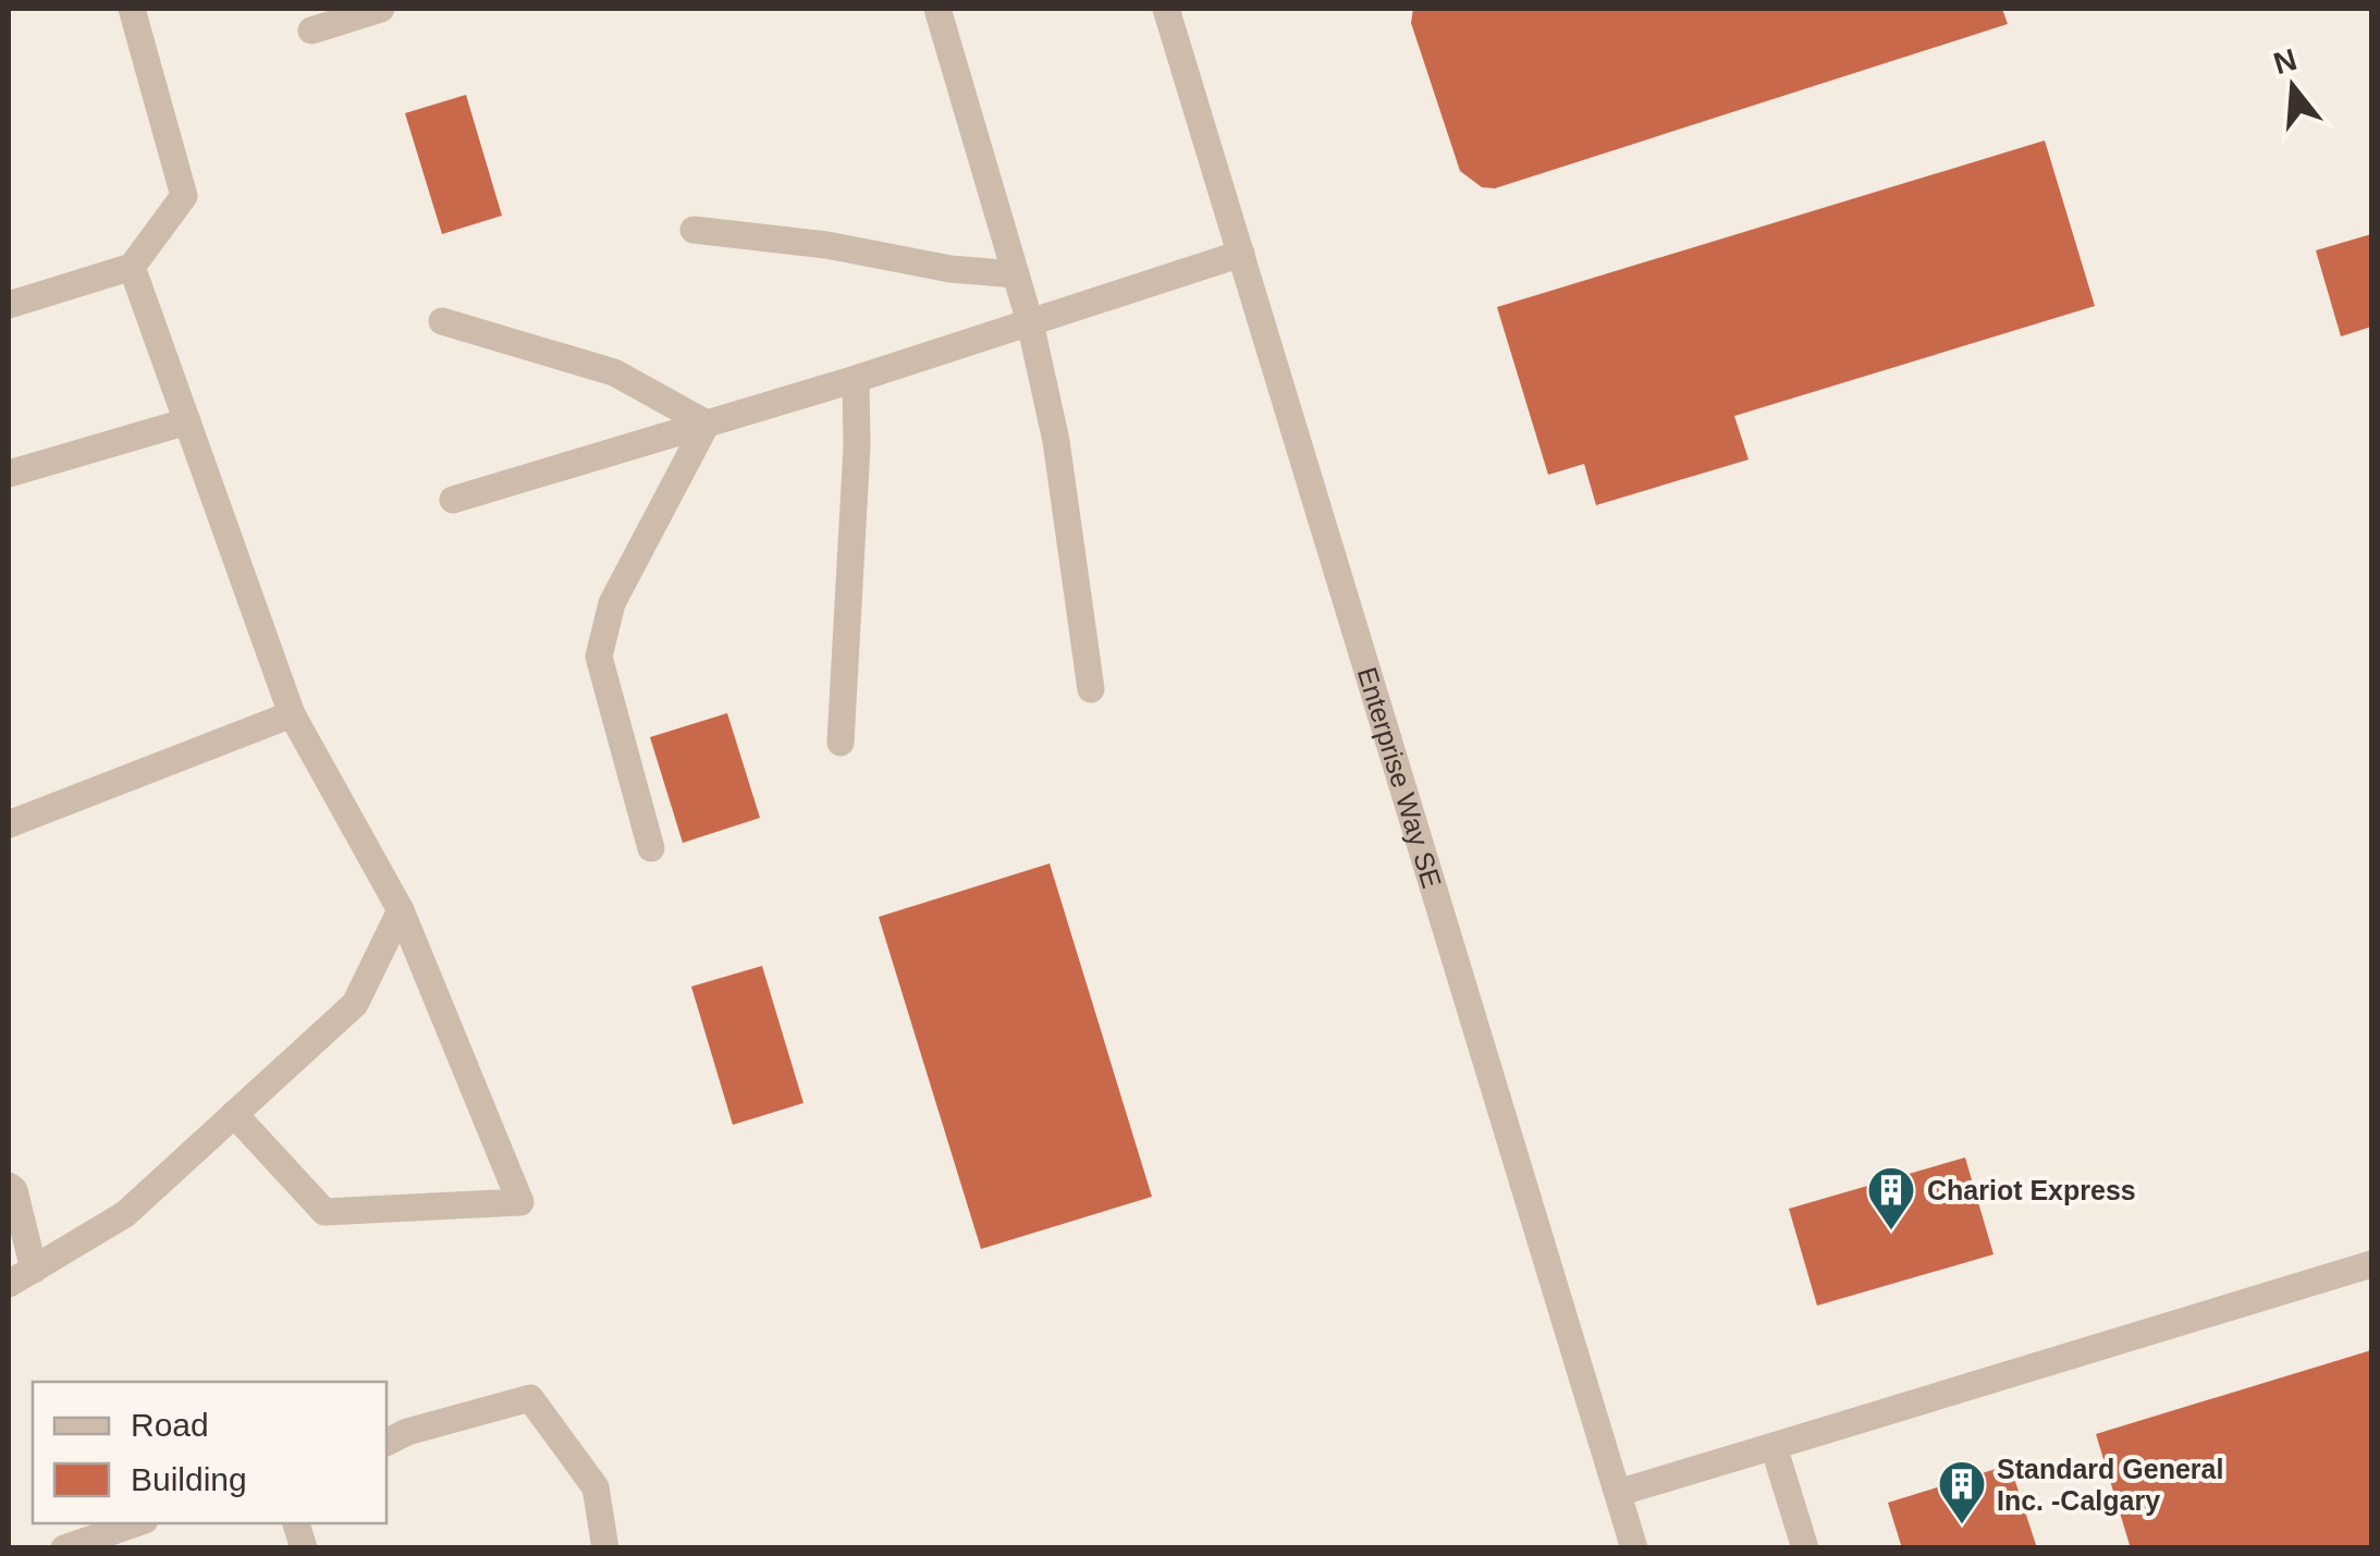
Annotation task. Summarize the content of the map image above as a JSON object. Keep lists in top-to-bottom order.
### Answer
{
  "streets": {
    "street": ["Enterprise Way SE"]
  },
  "places": {
    "building": ["Chariot Express", "Standard General Inc. -Calgary"]
  },
  "legend": ["Road", "Building"],
  "north": "top"
}
